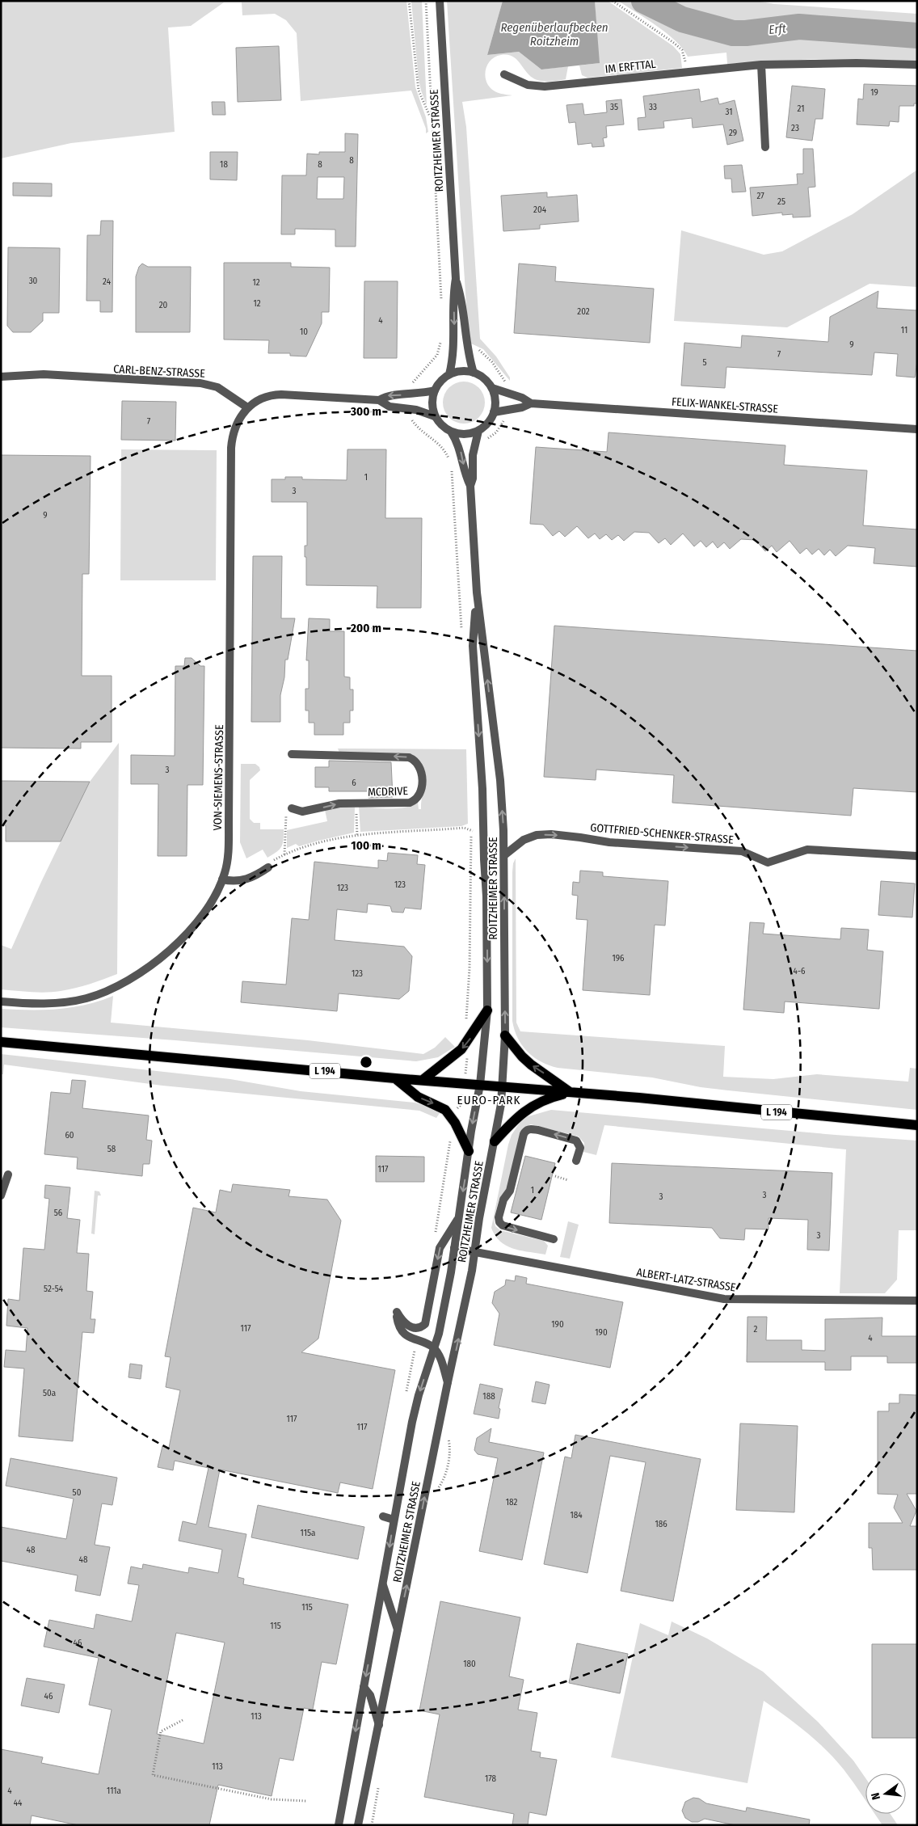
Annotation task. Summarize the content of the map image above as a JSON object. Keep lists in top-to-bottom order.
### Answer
{
  "streets": {
    "main road": ["L 194"],
    "street": [
      "IM ERFTTAL",
      "ROITZHEIMER STRASSE",
      "CARL-BENZ-STRASSE",
      "FELIX-WANKEL-STRASSE",
      "VON-SIEMENS-STRASSE",
      "MCDRIVE",
      "GOTTFRIED-SCHENKER-STRASSE",
      "ALBERT-LATZ-STRASSE"
    ]
  },
  "crossings": [
    ["ROITZHEIMER STRASSE", "FELIX-WANKEL-STRASSE"],
    ["ROITZHEIMER STRASSE", "GOTTFRIED-SCHENKER-STRASSE"],
    ["ROITZHEIMER STRASSE", "L 194"],
    ["ROITZHEIMER STRASSE", "ALBERT-LATZ-STRASSE"],
    ["CARL-BENZ-STRASSE", "VON-SIEMENS-STRASSE"]
  ],
  "one_way": ["GOTTFRIED-SCHENKER-STRASSE"],
  "districts": ["EURO-PARK"],
  "water": ["Regenüberlaufbecken Roitzheim", "Erft"],
  "house_numbers": [
    "19",
    "35",
    "33",
    "21",
    "31",
    "23",
    "29",
    "8",
    "18",
    "8",
    "27",
    "25",
    "204",
    "30",
    "24",
    "12",
    "12",
    "20",
    "202",
    "4",
    "11",
    "10",
    "9",
    "7",
    "5",
    "7",
    "1",
    "3",
    "9",
    "3",
    "6",
    "123",
    "123",
    "196",
    "4-6",
    "123",
    "60",
    "58",
    "117",
    "1",
    "3",
    "3",
    "56",
    "3",
    "52-54",
    "190",
    "117",
    "2",
    "190",
    "4",
    "50a",
    "188",
    "117",
    "117",
    "50",
    "182",
    "184",
    "186",
    "115a",
    "48",
    "48",
    "115",
    "115",
    "46",
    "180",
    "46",
    "113",
    "113",
    "178",
    "4",
    "111a",
    "44"
  ],
  "north": "left",
  "rings": ["300 m", "200 m", "100 m"]
}
